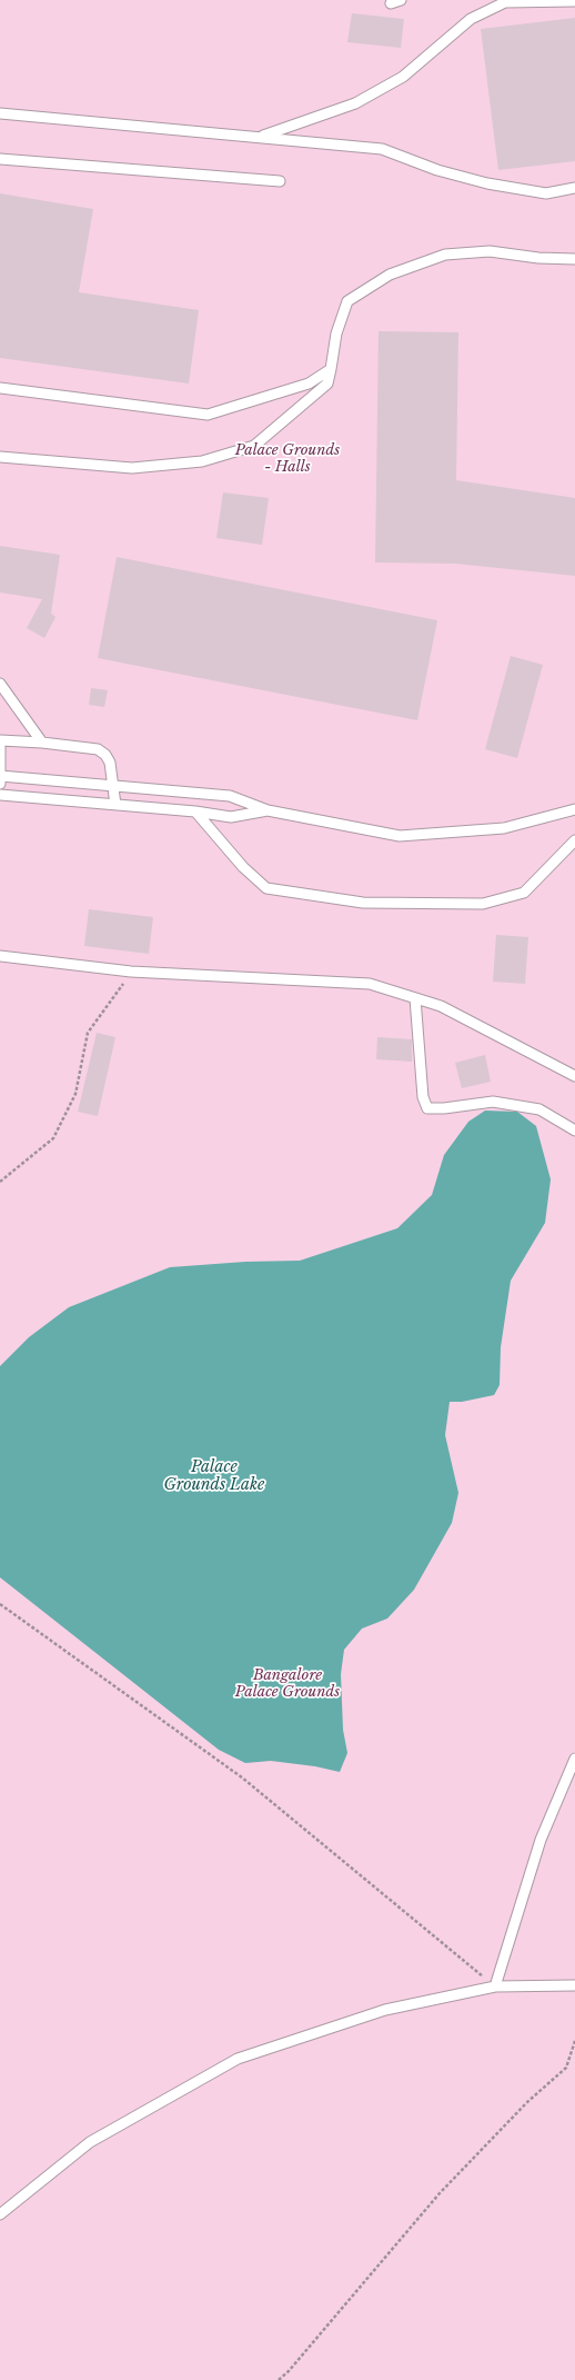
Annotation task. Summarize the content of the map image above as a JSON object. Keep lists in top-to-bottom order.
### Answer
{
  "water": ["Palace Grounds Lake"],
  "parks": ["Palace Grounds - Halls", "Bangalore Palace Grounds"]
}
